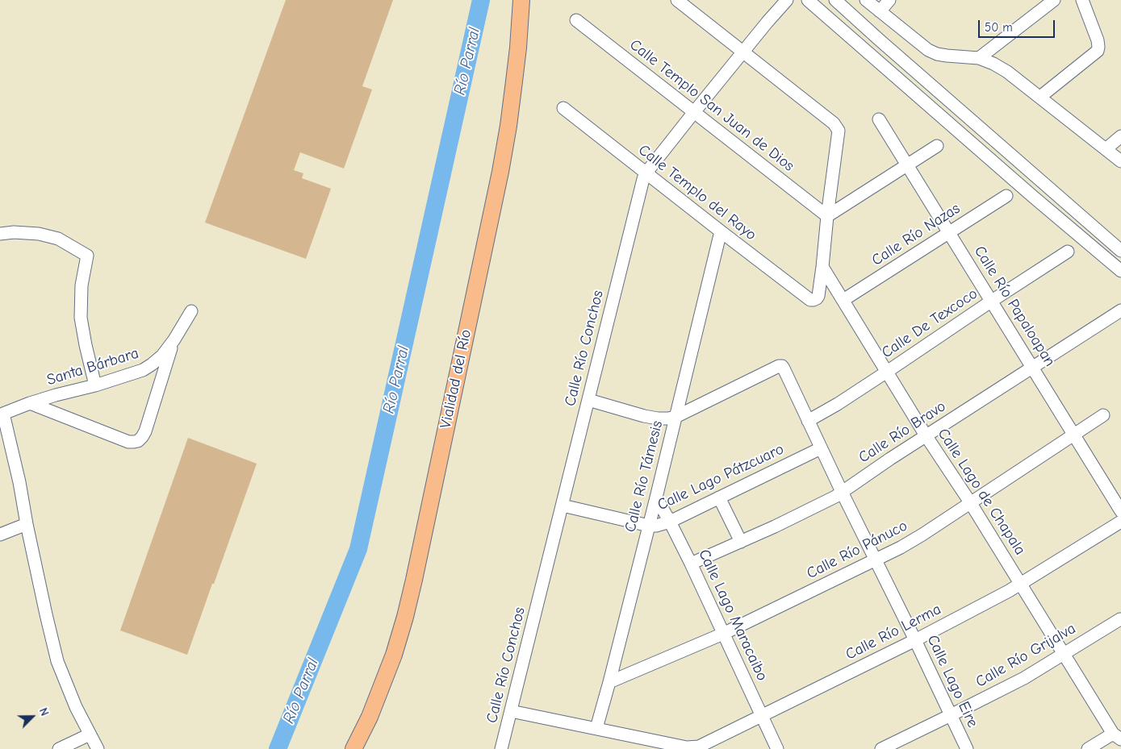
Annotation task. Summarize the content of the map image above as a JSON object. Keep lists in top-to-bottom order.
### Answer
{
  "streets": {
    "main road": ["Vialidad del Río"],
    "street": [
      "Calle Templo San Juan de Dios",
      "Calle Templo del Rayo",
      "Calle Río Nazas",
      "Calle Río Papaloapan",
      "Calle De Texcoco",
      "Calle Río Conchos",
      "Santa Bárbara",
      "Calle Río Bravo",
      "Calle Río Támesis",
      "Calle Lago Pátzcuaro",
      "Calle Lago de Chapala",
      "Calle Río Pánuco",
      "Calle Lago Maracaibo",
      "Calle Río Lerma",
      "Calle Río Grijalva",
      "Calle Lago Eire"
    ]
  },
  "crossings": [
    ["Calle Templo San Juan de Dios", "Calle Río Conchos"],
    ["Calle Templo del Rayo", "Calle Río Conchos"],
    ["Calle Templo del Rayo", "Calle Río Támesis"],
    ["Calle Templo del Rayo", "Calle Lago de Chapala"],
    ["Calle Río Nazas", "Calle Río Papaloapan"],
    ["Calle Río Nazas", "Calle Lago de Chapala"],
    ["Calle Río Papaloapan", "Calle De Texcoco"],
    ["Calle Río Papaloapan", "Calle Río Bravo"],
    ["Calle Río Papaloapan", "Calle Río Pánuco"],
    ["Calle De Texcoco", "Calle Lago de Chapala"],
    ["Calle De Texcoco", "Calle Lago Eire"],
    ["Calle Río Conchos", "Calle Lago Pátzcuaro"],
    ["Calle Río Conchos", "Calle Río Lerma"],
    ["Calle Río Bravo", "Calle Lago de Chapala"],
    ["Calle Río Bravo", "Calle Lago Maracaibo"],
    ["Calle Río Bravo", "Calle Lago Eire"],
    ["Calle Río Támesis", "Calle Lago Pátzcuaro"],
    ["Calle Río Támesis", "Calle Río Pánuco"],
    ["Calle Río Támesis", "Calle Lago Maracaibo"],
    ["Calle Río Támesis", "Calle Río Lerma"],
    ["Calle Río Támesis", "Calle Lago Eire"],
    ["Calle Lago Pátzcuaro", "Calle Lago Maracaibo"],
    ["Calle Lago Pátzcuaro", "Calle Lago Eire"],
    ["Calle Lago de Chapala", "Calle Río Pánuco"],
    ["Calle Lago de Chapala", "Calle Río Lerma"],
    ["Calle Lago de Chapala", "Calle Río Grijalva"],
    ["Calle Río Pánuco", "Calle Lago Maracaibo"],
    ["Calle Río Pánuco", "Calle Lago Eire"],
    ["Calle Lago Maracaibo", "Calle Río Lerma"],
    ["Calle Río Lerma", "Calle Lago Eire"],
    ["Calle Río Grijalva", "Calle Lago Eire"]
  ],
  "water": ["Río Parral"],
  "scale_bar": "50 m",
  "north": "top right"
}
